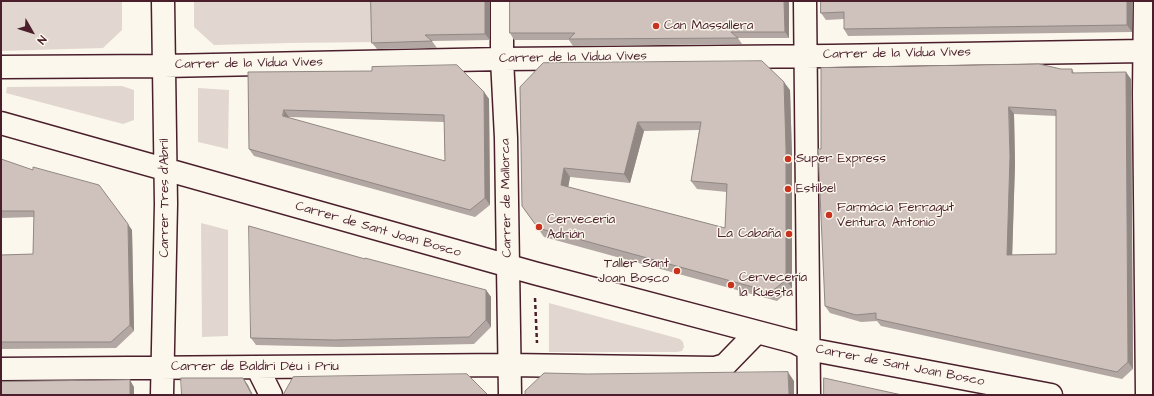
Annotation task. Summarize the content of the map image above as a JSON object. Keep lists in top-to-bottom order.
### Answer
{
  "streets": {
    "street": [
      "Carrer de la Vídua Vives",
      "Carrer Tres d'Abril",
      "Carrer de Mallorca",
      "Carrer de Sant Joan Bosco",
      "Carrer de Baldiri Déu i Priu"
    ]
  },
  "crossings": [
    ["Carrer de la Vídua Vives", "Carrer Tres d'Abril"],
    ["Carrer de la Vídua Vives", "Carrer de Mallorca"],
    ["Carrer Tres d'Abril", "Carrer de Sant Joan Bosco"],
    ["Carrer Tres d'Abril", "Carrer de Baldiri Déu i Priu"],
    ["Carrer de Mallorca", "Carrer de Sant Joan Bosco"],
    ["Carrer de Mallorca", "Carrer de Baldiri Déu i Priu"]
  ],
  "places": [
    "Can Massallera",
    "Super Express",
    "Estilbel",
    "Farmàcia Ferragut Ventura, Antonio",
    "Cervecería Adrián",
    "La Cabaña",
    "Taller Sant Joan Bosco",
    "Cervecería la Kuesta"
  ],
  "north": "bottom right"
}
